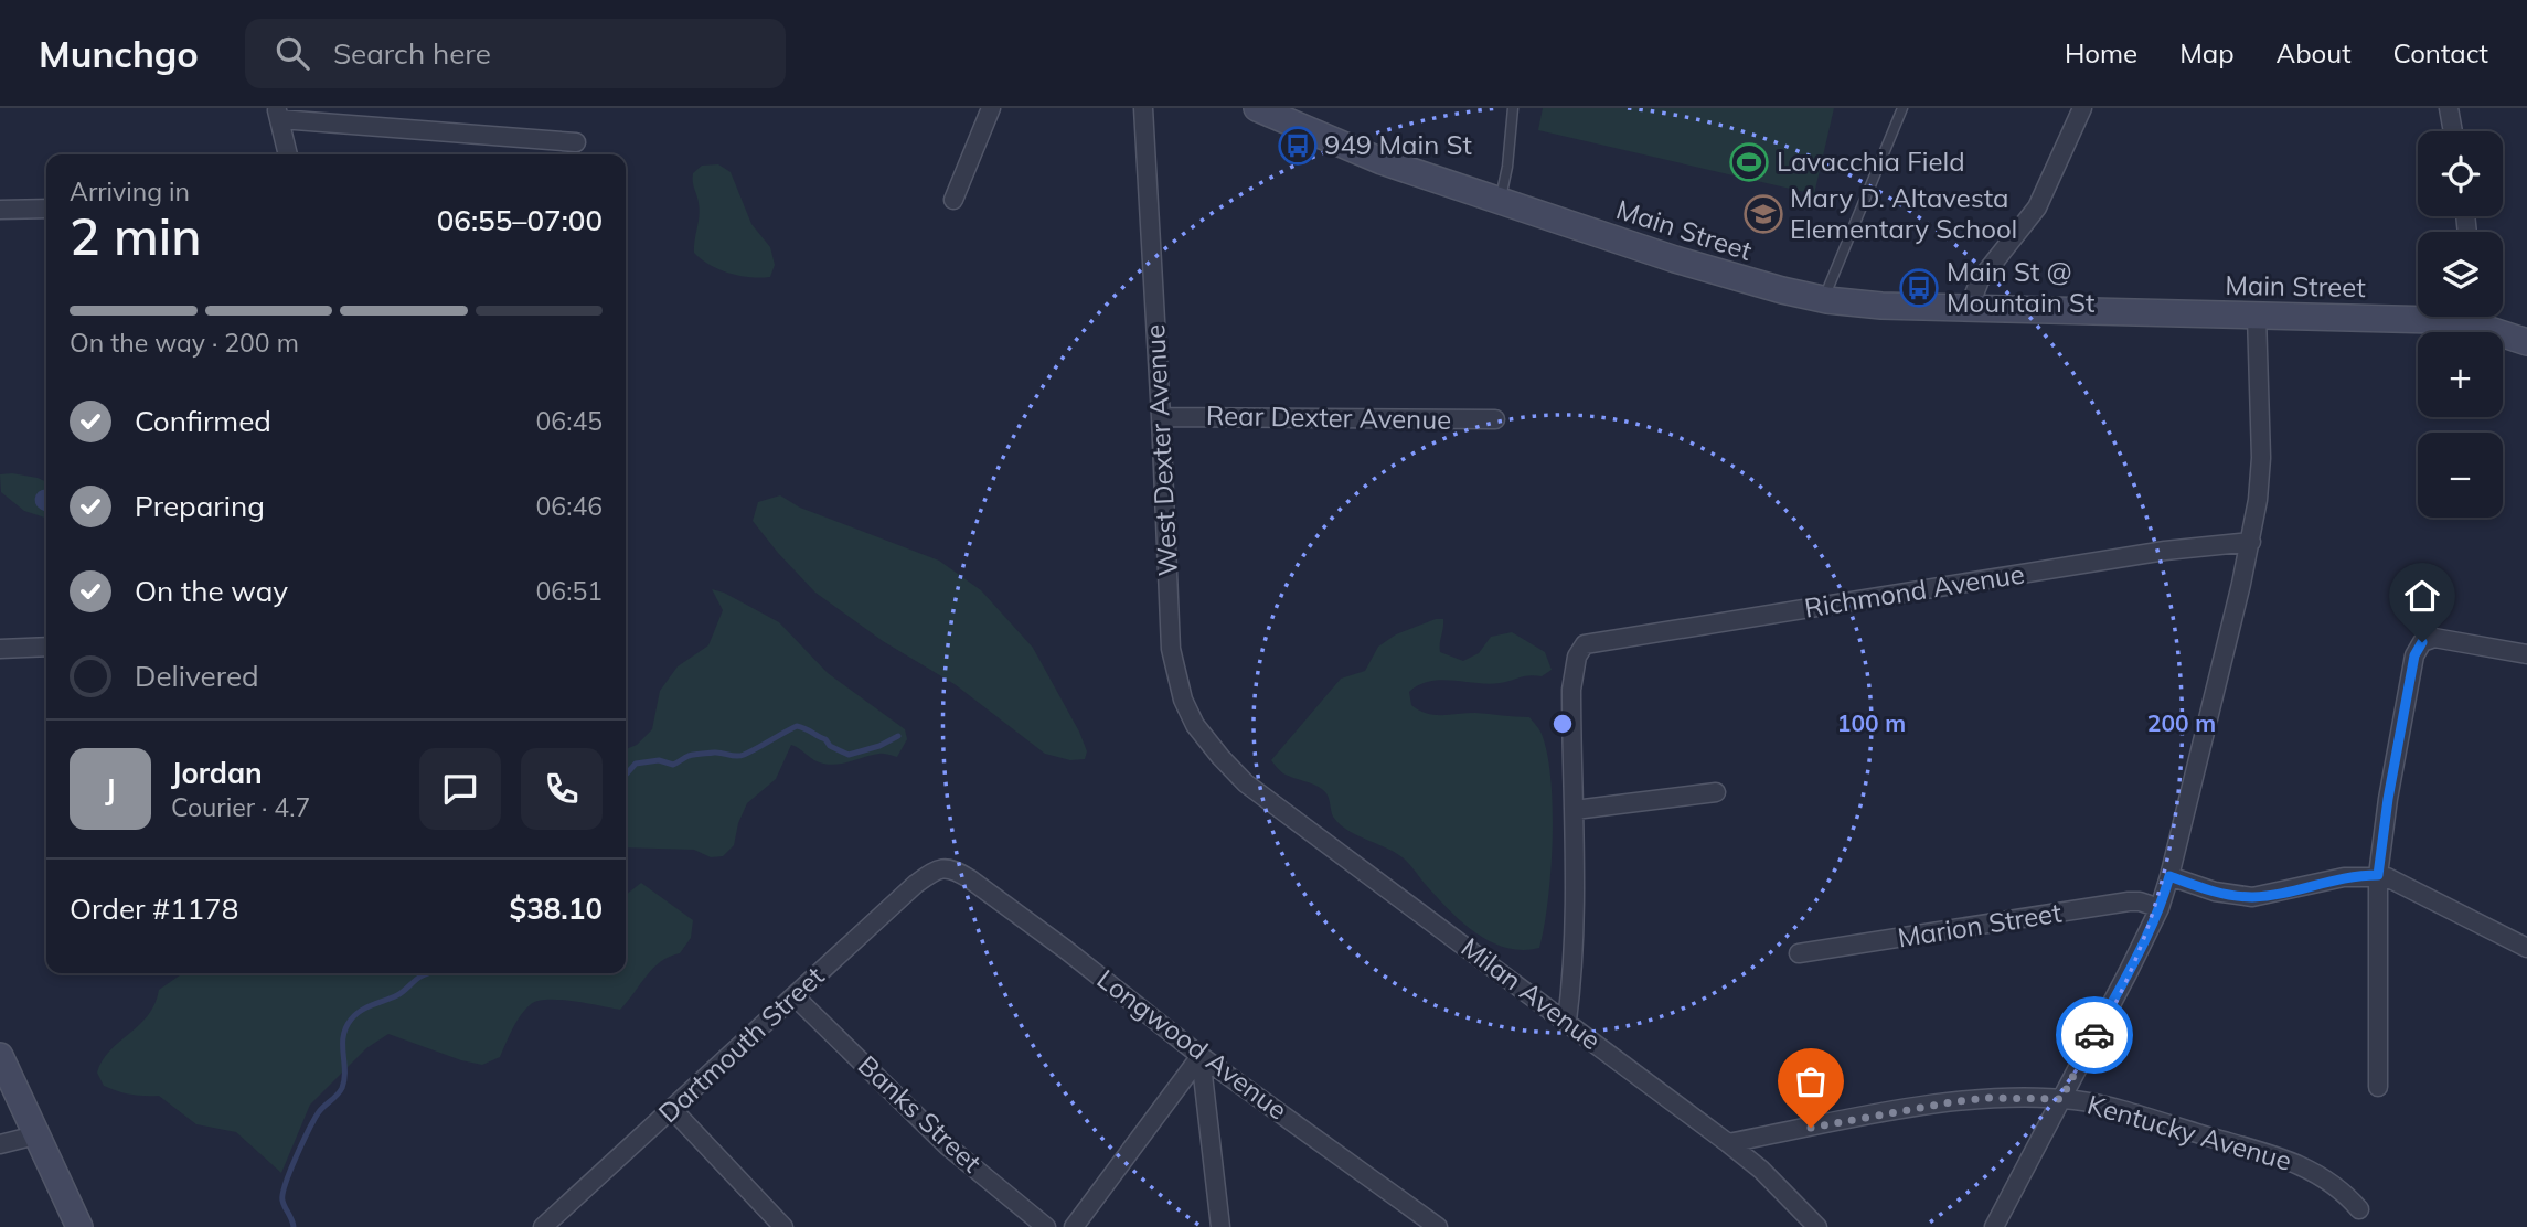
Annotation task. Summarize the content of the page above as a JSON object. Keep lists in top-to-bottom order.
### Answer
{
  "streets": {
    "main road": ["Main Street"],
    "street": [
      "Rear Dexter Avenue",
      "West Dexter Avenue",
      "Richmond Avenue",
      "Marion Street",
      "Milan Avenue",
      "Dartmouth Street",
      "Longwood Avenue",
      "Banks Street",
      "Kentucky Avenue"
    ]
  },
  "crossings": [
    ["Rear Dexter Avenue", "West Dexter Avenue"],
    ["West Dexter Avenue", "Milan Avenue"],
    ["Milan Avenue", "Kentucky Avenue"],
    ["Dartmouth Street", "Longwood Avenue"],
    ["Dartmouth Street", "Banks Street"]
  ],
  "places": {
    "bus stop": ["949 Main St", "Main St @ Mountain St"],
    "sports": ["Lavacchia Field"],
    "school or university": ["Mary D. Altavesta Elementary School"]
  },
  "page": {
    "header": "Munchgo",
    "search": "Search here",
    "nav": [
      "Home",
      "Map",
      "About",
      "Contact"
    ],
    "map_buttons": ["+", "−"],
    "heading": ["2 min", "Arriving in", "06:55–07:00"],
    "panel": [
      "Jordan",
      "Courier · 4.7",
      "Order #1178",
      "$38.10"
    ],
    "bar": "On the way · 200 m",
    "list": [
      ["Confirmed", "06:45"],
      ["Preparing", "06:46"],
      ["On the way", "06:51"],
      "Delivered"
    ],
    "round": "J"
  },
  "rings": ["100 m", "200 m"]
}
